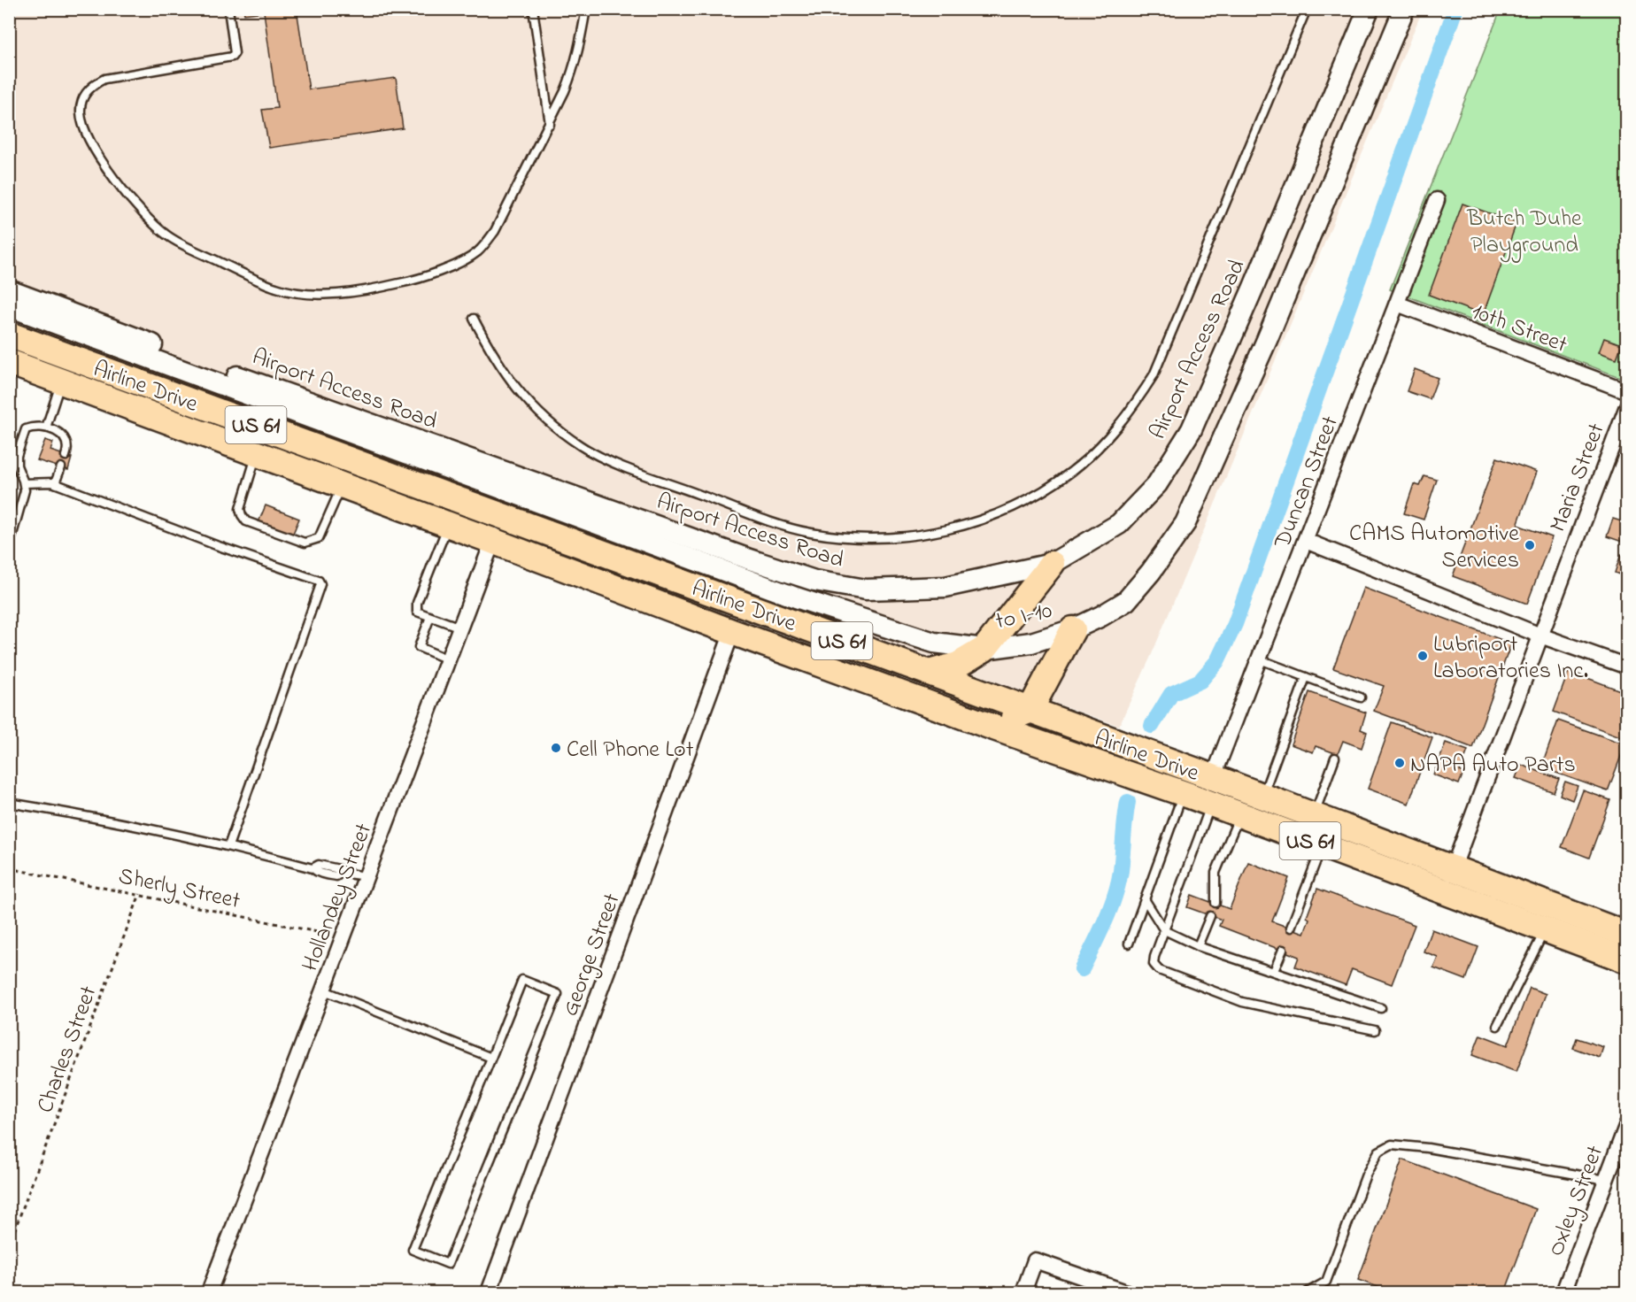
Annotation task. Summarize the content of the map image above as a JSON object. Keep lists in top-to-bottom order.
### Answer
{
  "streets": {
    "highway": ["Airline Drive", "US 61"],
    "street": [
      "10th Street",
      "Airport Access Road",
      "Maria Street",
      "Duncan Street",
      "to I-10",
      "Hollandey Street",
      "George Street",
      "Oxley Street"
    ],
    "path": ["Sherly Street", "Charles Street"]
  },
  "crossings": [
    ["10th Street", "Duncan Street"],
    ["Airport Access Road", "to I-10"],
    ["Airline Drive", "Maria Street"],
    ["Airline Drive", "Duncan Street"],
    ["Airline Drive", "Hollandey Street"],
    ["Airline Drive", "George Street"],
    ["Sherly Street", "Hollandey Street"],
    ["Sherly Street", "Charles Street"]
  ],
  "parks": ["Butch Duhe Playground"],
  "places": [
    "CAMS Automotive Services",
    "Lubriport Laboratories Inc.",
    "Cell Phone Lot",
    "NAPA Auto Parts"
  ]
}
